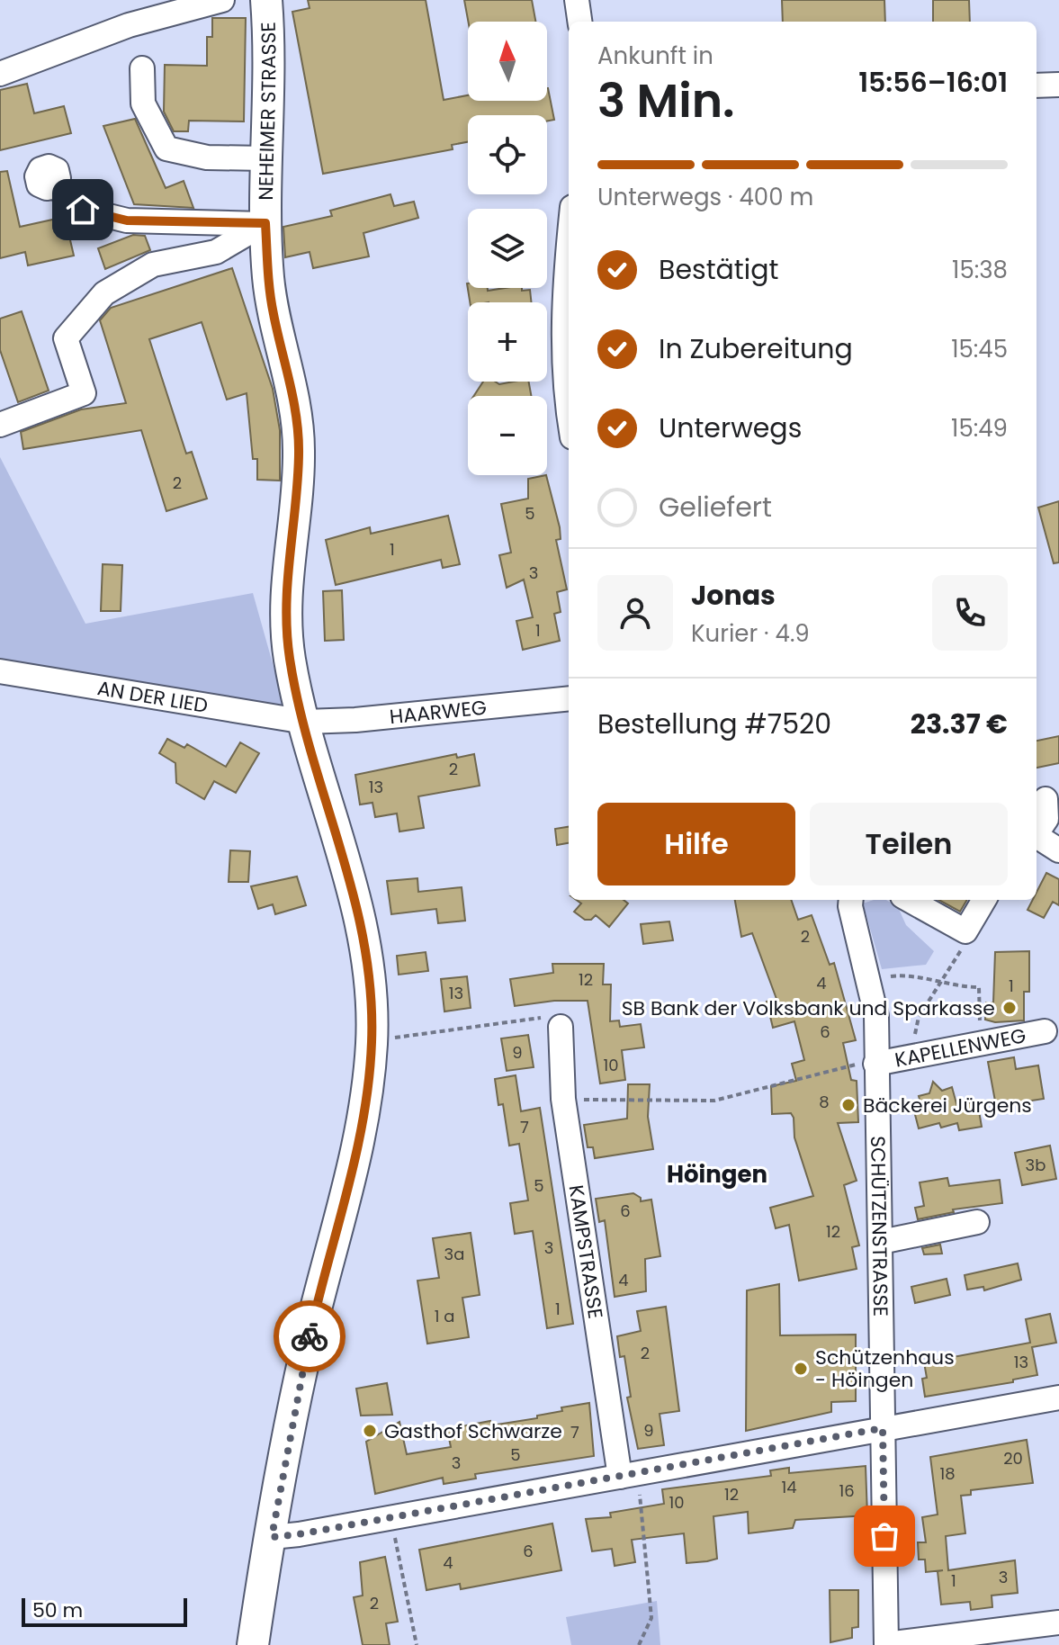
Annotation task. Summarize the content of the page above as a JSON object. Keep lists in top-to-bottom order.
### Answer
{
  "streets": {
    "main road": ["NEHEIMER STRASSE"],
    "street": [
      "AN DER LIED",
      "HAARWEG",
      "KAPELLENWEG",
      "SCHÜTZENSTRASSE",
      "KAMPSTRASSE"
    ]
  },
  "crossings": [
    ["NEHEIMER STRASSE", "AN DER LIED"],
    ["NEHEIMER STRASSE", "HAARWEG"],
    ["AN DER LIED", "HAARWEG"],
    ["KAPELLENWEG", "SCHÜTZENSTRASSE"]
  ],
  "districts": ["Höingen"],
  "places": [
    "SB Bank der Volksbank und Sparkasse",
    "Bäckerei Jürgens",
    "Schützenhaus - Höingen",
    "Gasthof Schwarze"
  ],
  "house_numbers": [
    "2",
    "5",
    "1",
    "3",
    "1",
    "2",
    "13",
    "2",
    "12",
    "4",
    "1",
    "13",
    "6",
    "9",
    "10",
    "8",
    "7",
    "3b",
    "5",
    "6",
    "12",
    "3",
    "3a",
    "4",
    "1",
    "1 a",
    "2",
    "13",
    "9",
    "7",
    "5",
    "20",
    "3",
    "18",
    "14",
    "16",
    "12",
    "10",
    "6",
    "4",
    "3",
    "1",
    "2"
  ],
  "scale_bar": "50 m",
  "north": "top",
  "page": {
    "map_buttons": ["+", "−"],
    "heading": ["3 Min.", "Ankunft in", "15:56–16:01"],
    "panel": [
      "Jonas",
      "Kurier · 4.9",
      "Bestellung #7520",
      "23.37 €"
    ],
    "bar": "Unterwegs · 400 m",
    "list": [
      ["Bestätigt", "15:38"],
      ["In Zubereitung", "15:45"],
      ["Unterwegs", "15:49"],
      "Geliefert"
    ],
    "buttons": ["Hilfe", "Teilen"],
    "scale": "50 m"
  }
}
